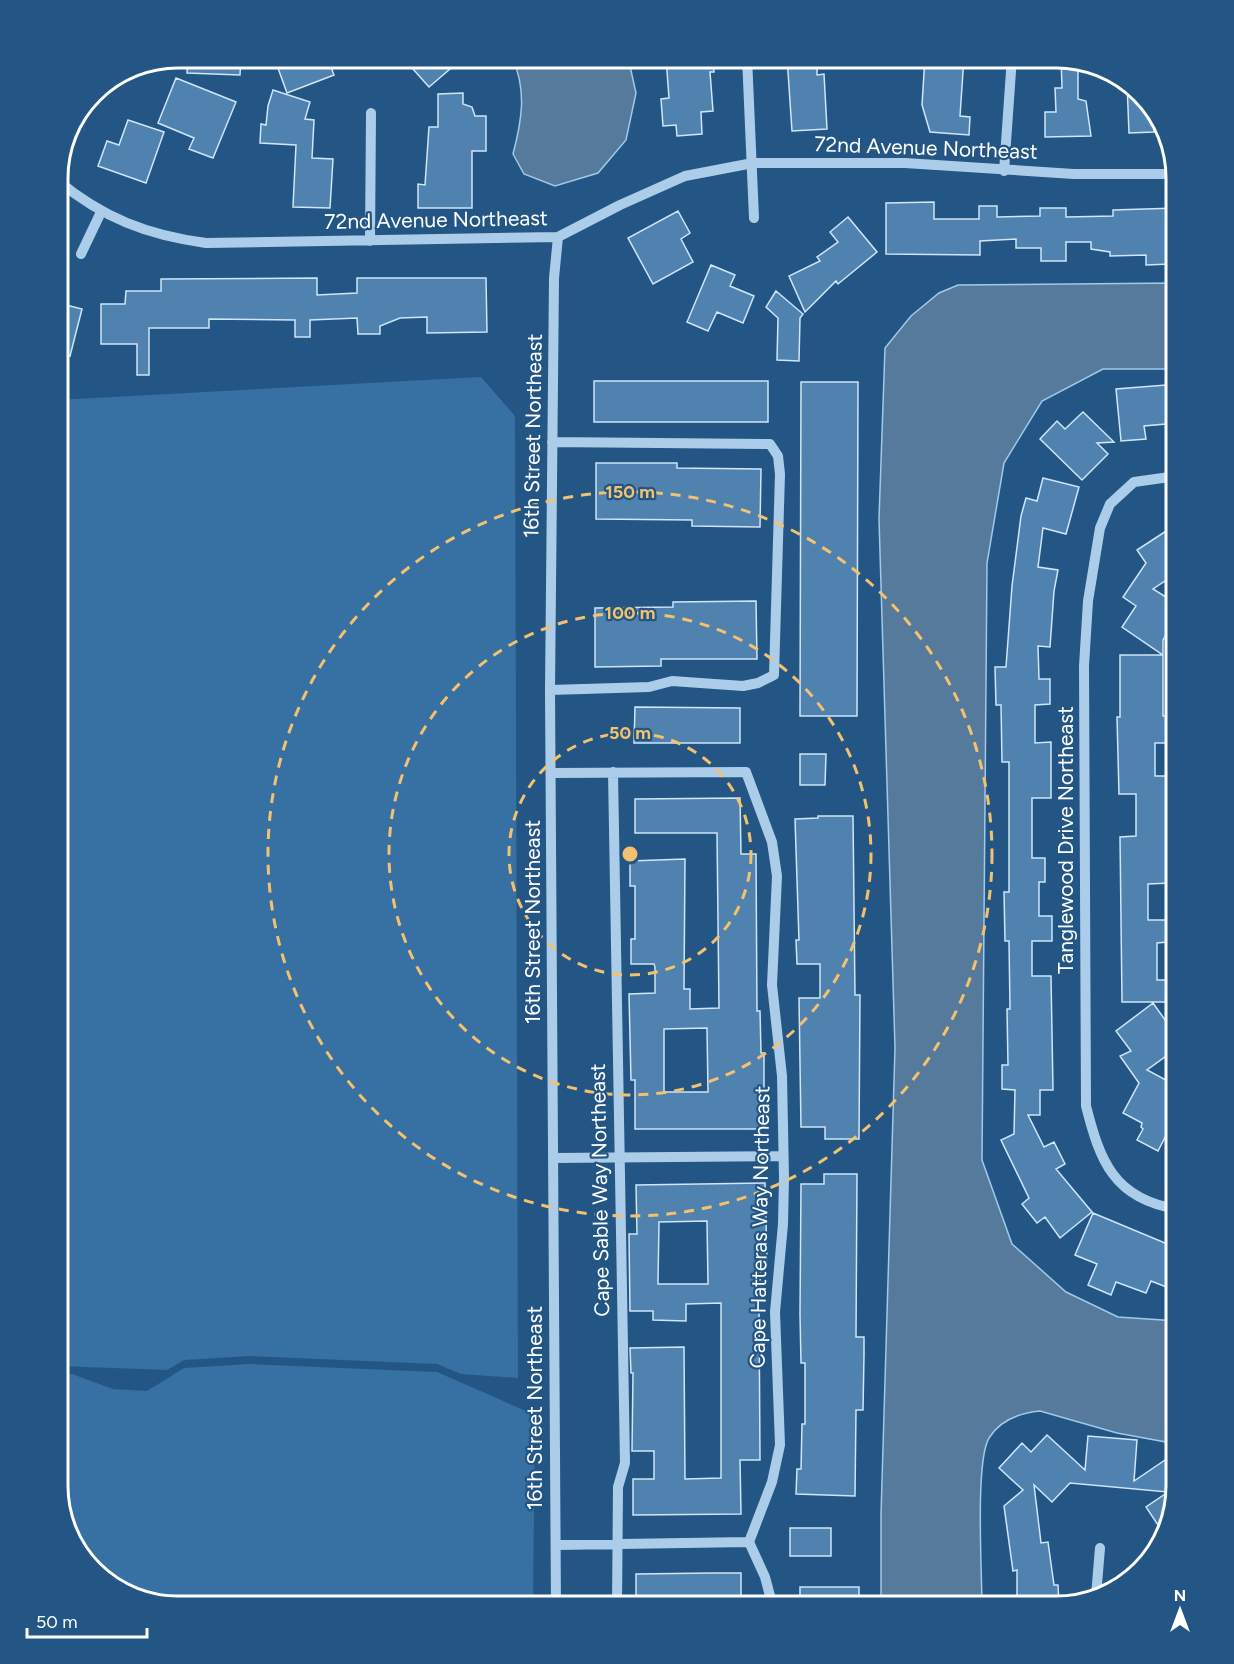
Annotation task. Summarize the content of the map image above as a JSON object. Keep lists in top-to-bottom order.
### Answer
{
  "streets": {
    "street": [
      "72nd Avenue Northeast",
      "16th Street Northeast",
      "Tanglewood Drive Northeast",
      "Cape Sable Way Northeast",
      "Cape Hatteras Way Northeast"
    ]
  },
  "crossings": [
    ["72nd Avenue Northeast", "16th Street Northeast"],
    ["Cape Sable Way Northeast", "Cape Hatteras Way Northeast"]
  ],
  "scale_bar": "50 m",
  "north": "top",
  "rings": ["150 m", "100 m", "50 m"]
}
